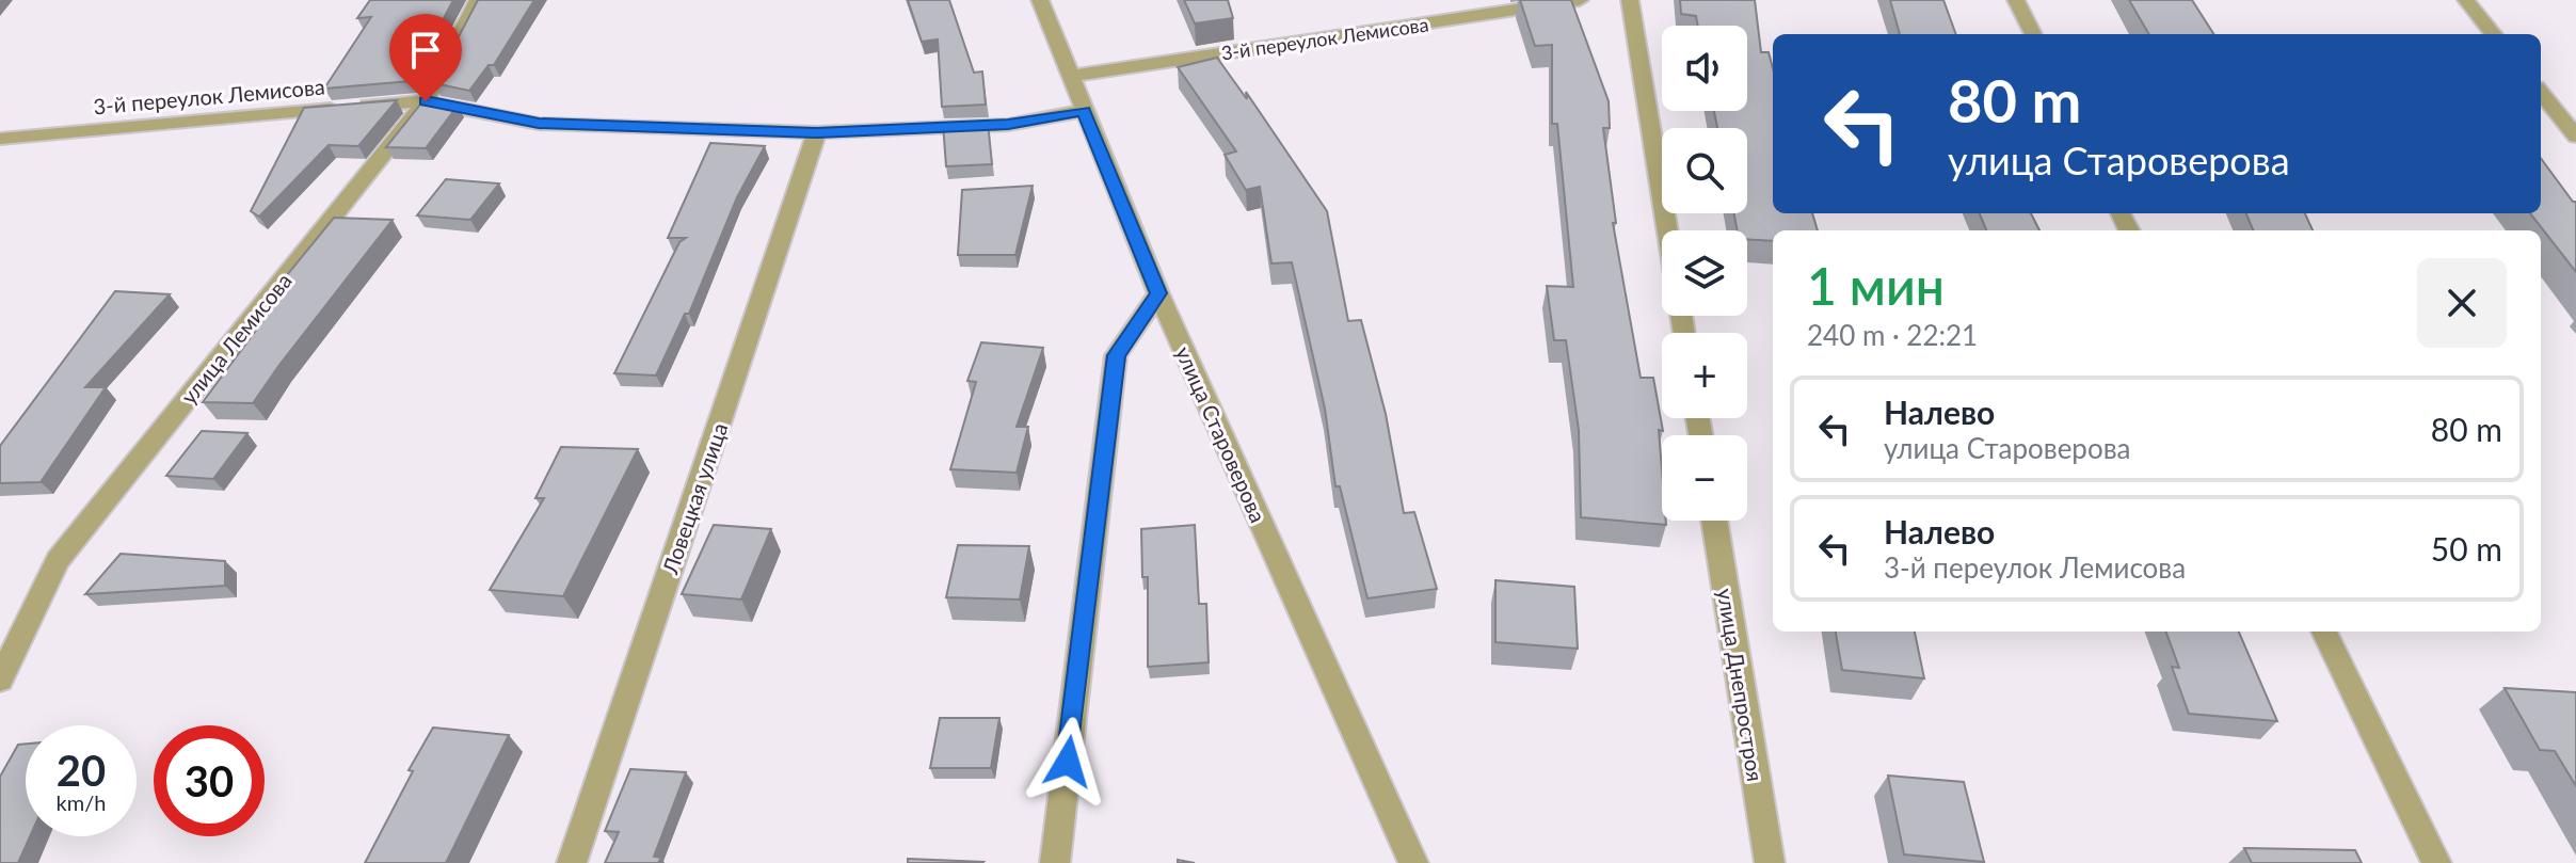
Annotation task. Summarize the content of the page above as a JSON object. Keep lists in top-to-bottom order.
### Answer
{
  "streets": {
    "street": [
      "3-й переулок Лемисова",
      "улица Лемисова",
      "улица Староверова",
      "Ловецкая улица",
      "улица Днепростроя"
    ]
  },
  "crossings": [
    ["3-й переулок Лемисова", "улица Лемисова"],
    ["3-й переулок Лемисова", "улица Староверова"],
    ["3-й переулок Лемисова", "Ловецкая улица"]
  ],
  "page": {
    "map_buttons": ["+", "−"],
    "turn": ["80 m", "улица Староверова"],
    "heading": ["1 мин", "240 m · 22:21"],
    "list": [
      {
        "name": "Налево",
        "note": "улица Староверова",
        "value": "80 m"
      },
      {
        "name": "Налево",
        "note": "3-й переулок Лемисова",
        "value": "50 m"
      }
    ],
    "speed": "20 km/h",
    "limit": "30"
  }
}
